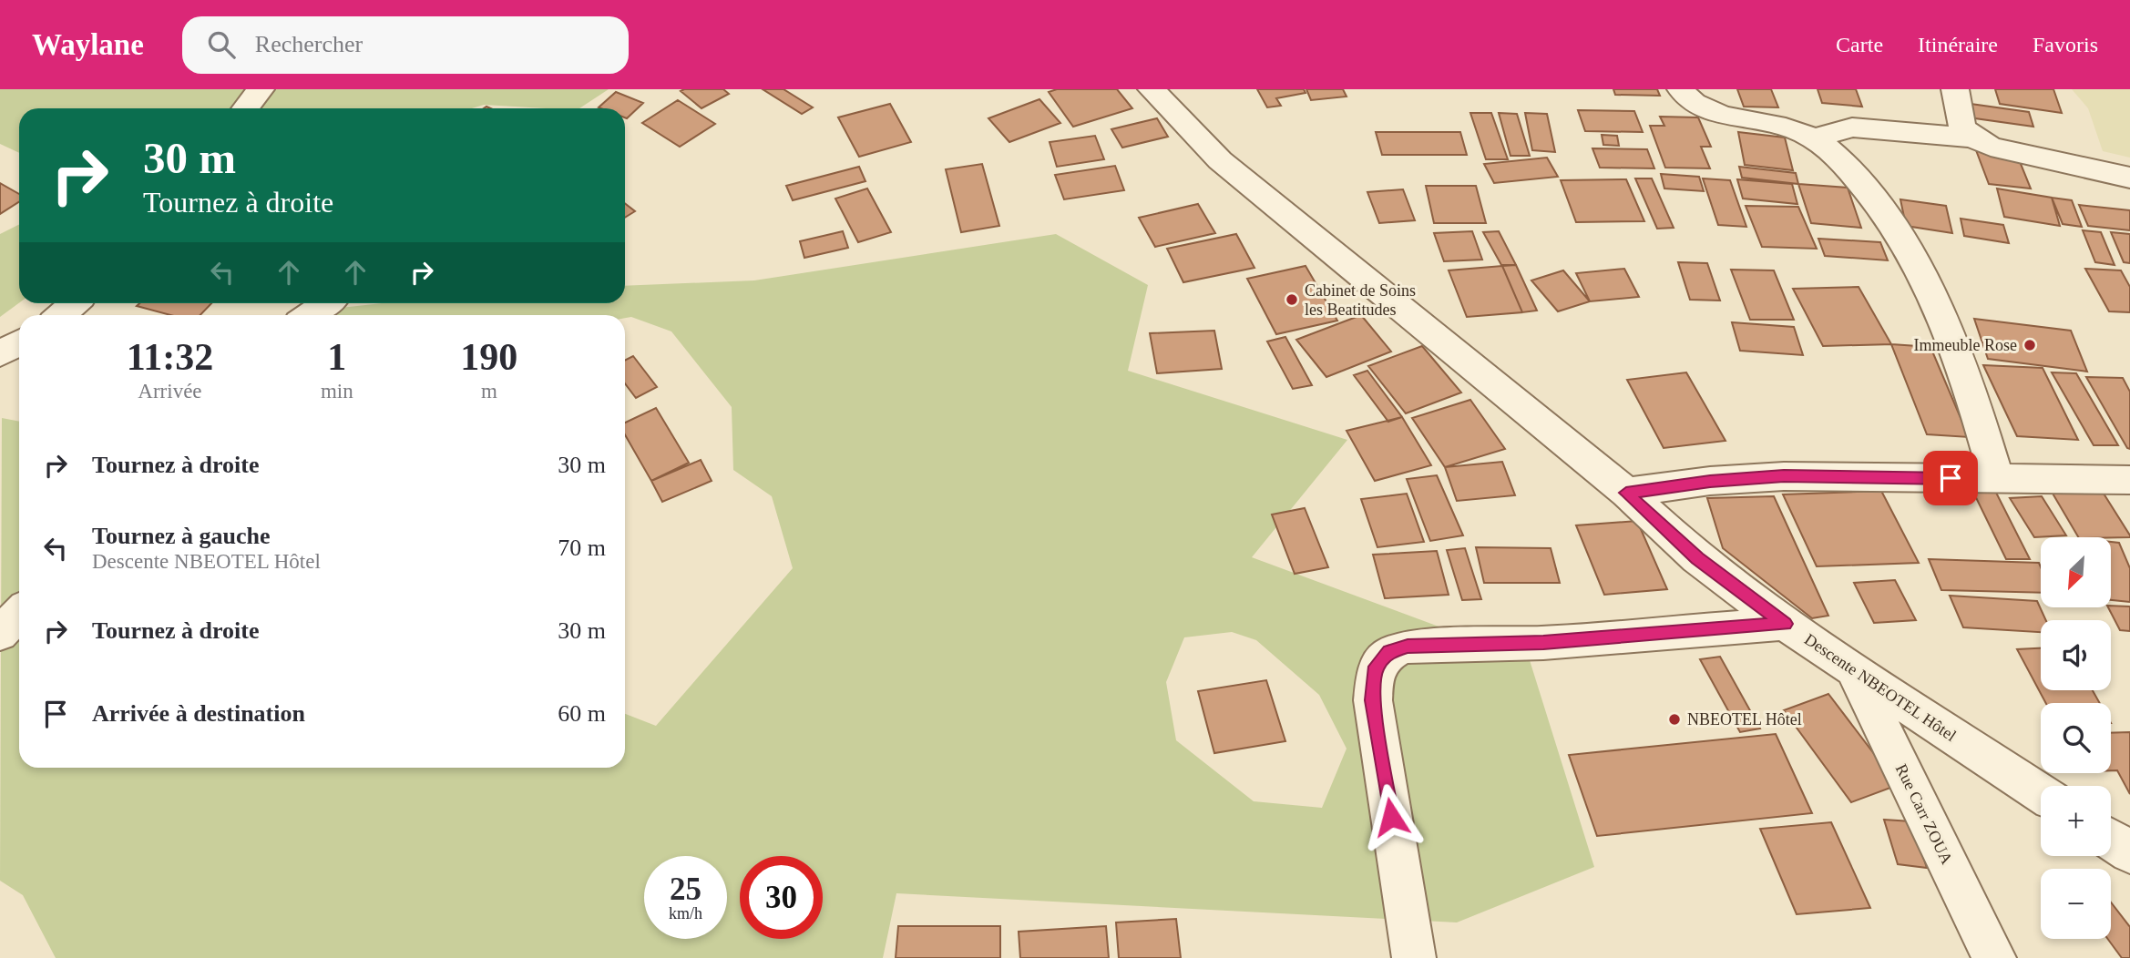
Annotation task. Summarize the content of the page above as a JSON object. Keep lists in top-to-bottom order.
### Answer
{
  "streets": {
    "street": ["Descente NBEOTEL Hôtel", "Rue Carr ZOUA"]
  },
  "crossings": [
    ["Descente NBEOTEL Hôtel", "Rue Carr ZOUA"]
  ],
  "places": ["Cabinet de Soins les Beatitudes", "Immeuble Rose", "NBEOTEL Hôtel"],
  "north": "bottom left",
  "page": {
    "header": "Waylane",
    "search": "Rechercher",
    "nav": ["Carte", "Itinéraire", "Favoris"],
    "turn": ["30 m", "Tournez à droite"],
    "eta": [
      "11:32",
      "Arrivée",
      "1",
      "min",
      "190",
      "m"
    ],
    "list": [
      {
        "name": "Tournez à droite",
        "value": "30 m"
      },
      {
        "name": "Tournez à gauche",
        "note": "Descente NBEOTEL Hôtel",
        "value": "70 m"
      },
      {
        "name": "Tournez à droite",
        "value": "30 m"
      },
      {
        "name": "Arrivée à destination",
        "value": "60 m"
      }
    ],
    "map_buttons": ["+", "−"],
    "speed": "25 km/h",
    "limit": "30"
  }
}
